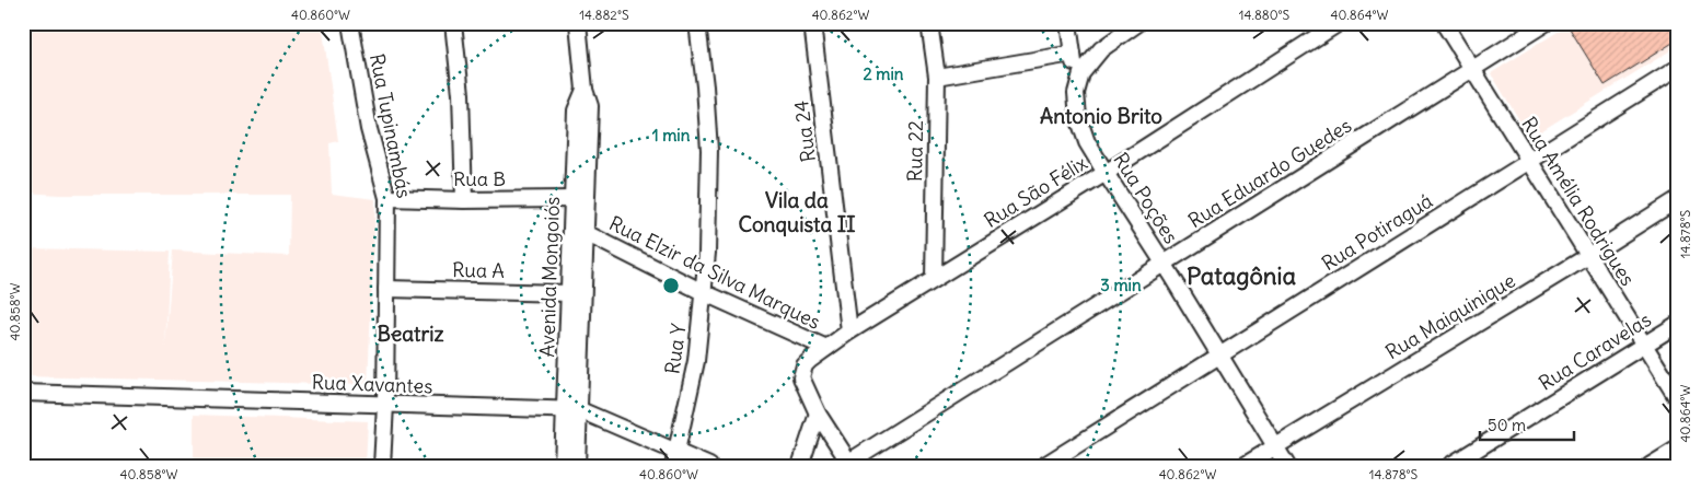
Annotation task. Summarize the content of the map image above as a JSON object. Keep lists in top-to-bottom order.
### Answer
{
  "streets": {
    "street": [
      "Rua Tupinambás",
      "Rua 24",
      "Rua 22",
      "Rua Eduardo Guedes",
      "Rua B",
      "Rua São Félix",
      "Rua Poções",
      "Rua Amélia Rodrigues",
      "Rua Potiraguá",
      "Rua A",
      "Rua Elzir da Silva Marques",
      "Avenida Mongoiós",
      "Rua Maiquinique",
      "Rua Y",
      "Rua Caravelas",
      "Rua Xavantes"
    ]
  },
  "crossings": [
    ["Rua Tupinambás", "Rua B"],
    ["Rua Tupinambás", "Rua A"],
    ["Rua Tupinambás", "Rua Xavantes"],
    ["Rua 24", "Rua São Félix"],
    ["Rua 22", "Rua São Félix"],
    ["Rua Eduardo Guedes", "Rua Poções"],
    ["Rua Eduardo Guedes", "Rua Amélia Rodrigues"],
    ["Rua B", "Avenida Mongoiós"],
    ["Rua São Félix", "Rua Poções"],
    ["Rua São Félix", "Rua Elzir da Silva Marques"],
    ["Rua Poções", "Rua Potiraguá"],
    ["Rua Poções", "Rua Maiquinique"],
    ["Rua Amélia Rodrigues", "Rua Potiraguá"],
    ["Rua Amélia Rodrigues", "Rua Maiquinique"],
    ["Rua Amélia Rodrigues", "Rua Caravelas"],
    ["Rua A", "Avenida Mongoiós"],
    ["Rua Elzir da Silva Marques", "Avenida Mongoiós"],
    ["Rua Elzir da Silva Marques", "Rua Y"],
    ["Avenida Mongoiós", "Rua Xavantes"],
    ["Rua Y", "Rua Xavantes"]
  ],
  "districts": [
    "Antonio Brito",
    "Vila da Conquista II",
    "Patagônia",
    "Beatriz"
  ],
  "scale_bar": "50 m",
  "coordinates": [
    "40.860°W",
    "14.882°S",
    "40.862°W",
    "14.880°S",
    "40.864°W",
    "14.878°S",
    "40.858°W"
  ],
  "rings": ["2 min", "1 min", "3 min"]
}
